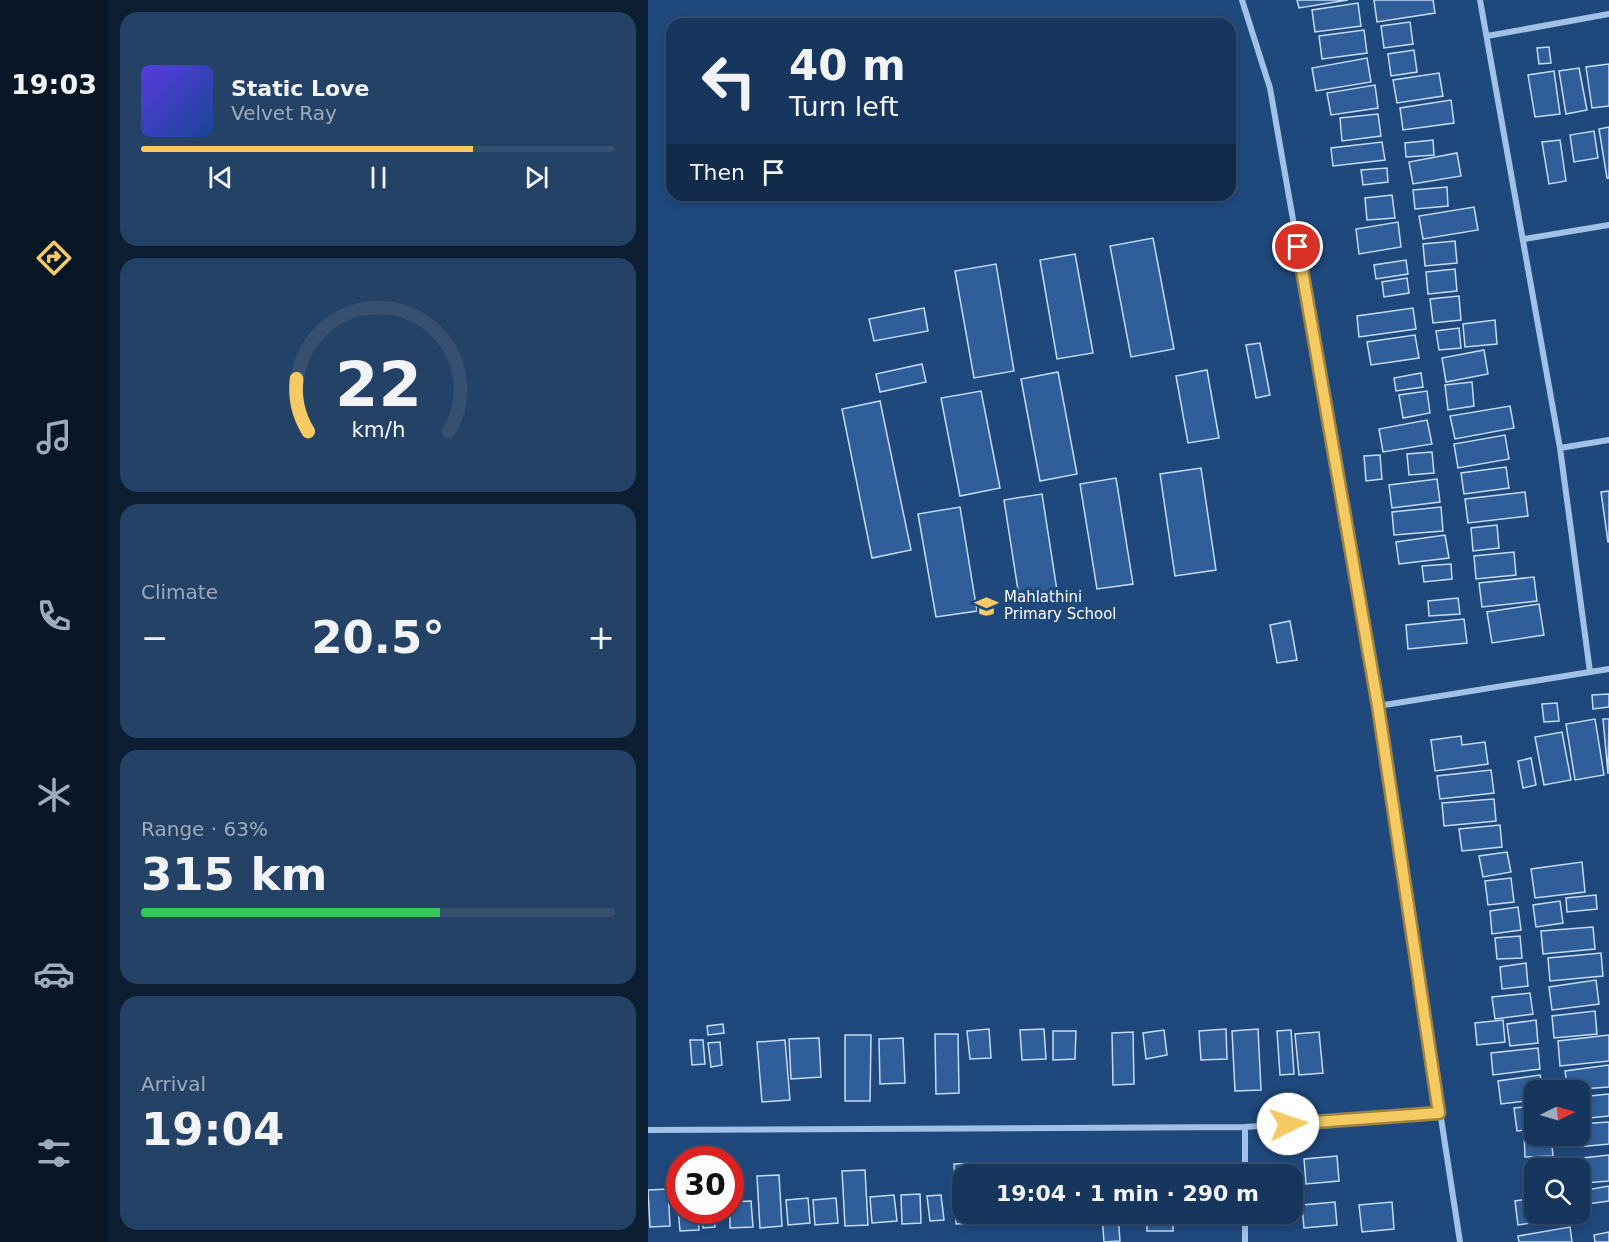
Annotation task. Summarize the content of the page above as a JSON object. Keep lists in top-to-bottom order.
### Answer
{
  "places": {
    "school or university": ["Mahlathini Primary School"]
  },
  "north": "right",
  "page": {
    "tabs": "19:03",
    "turn": ["40 m", "Turn left"],
    "song": ["Static Love", "Velvet Ray"],
    "then": "Then",
    "tile": [
      "Climate",
      ["Range · 63%", "315 km"],
      ["Arrival", "19:04"]
    ],
    "heat": ["−", "20.5°", "+"],
    "limit": "30",
    "trip": "19:04 · 1 min · 290 m",
    "gauge": ["22", "km/h"]
  }
}
